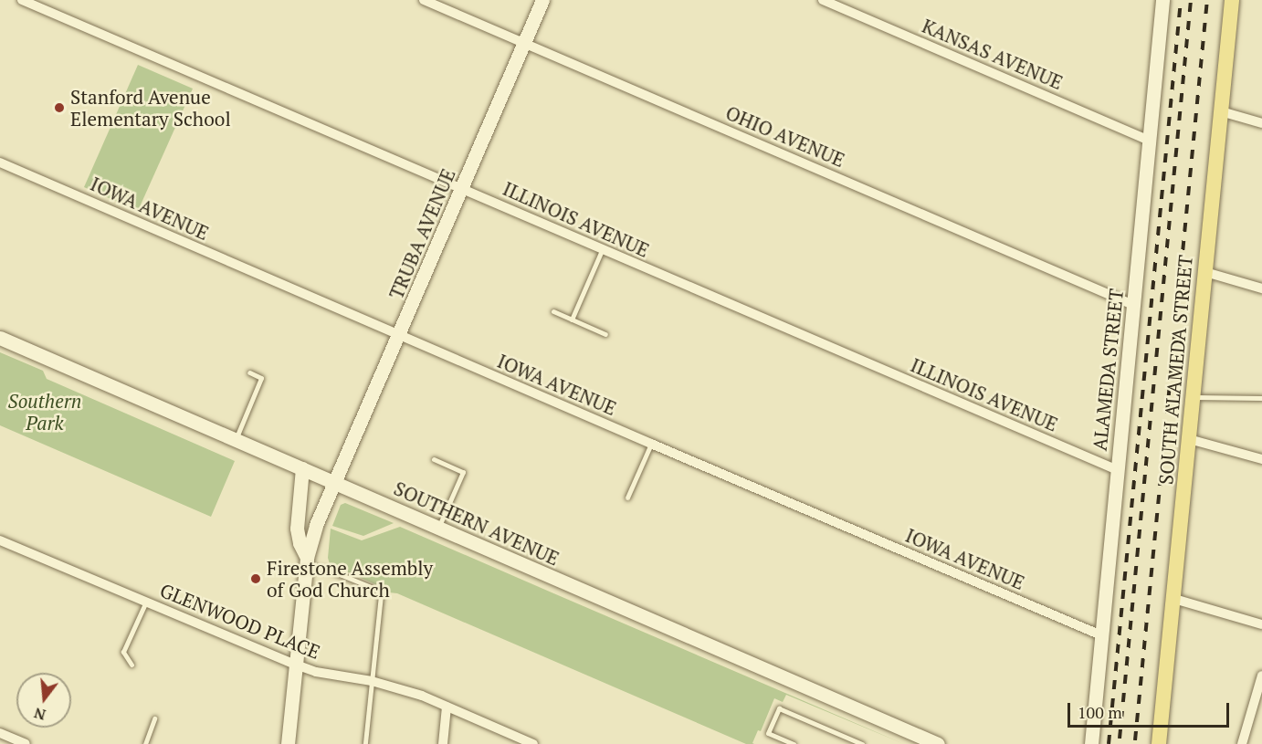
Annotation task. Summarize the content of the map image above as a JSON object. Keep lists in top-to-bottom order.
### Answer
{
  "streets": {
    "main road": ["SOUTH ALAMEDA STREET"],
    "street": [
      "KANSAS AVENUE",
      "OHIO AVENUE",
      "IOWA AVENUE",
      "ILLINOIS AVENUE",
      "TRUBA AVENUE",
      "ALAMEDA STREET",
      "SOUTHERN AVENUE",
      "GLENWOOD PLACE"
    ]
  },
  "crossings": [
    ["KANSAS AVENUE", "ALAMEDA STREET"],
    ["OHIO AVENUE", "TRUBA AVENUE"],
    ["OHIO AVENUE", "ALAMEDA STREET"],
    ["IOWA AVENUE", "TRUBA AVENUE"],
    ["IOWA AVENUE", "ALAMEDA STREET"],
    ["ILLINOIS AVENUE", "TRUBA AVENUE"],
    ["ILLINOIS AVENUE", "ALAMEDA STREET"],
    ["TRUBA AVENUE", "SOUTHERN AVENUE"],
    ["TRUBA AVENUE", "GLENWOOD PLACE"]
  ],
  "parks": ["Southern Park"],
  "places": ["Stanford Avenue Elementary School", "Firestone Assembly of God Church"],
  "scale_bar": "100 m",
  "north": "bottom"
}
